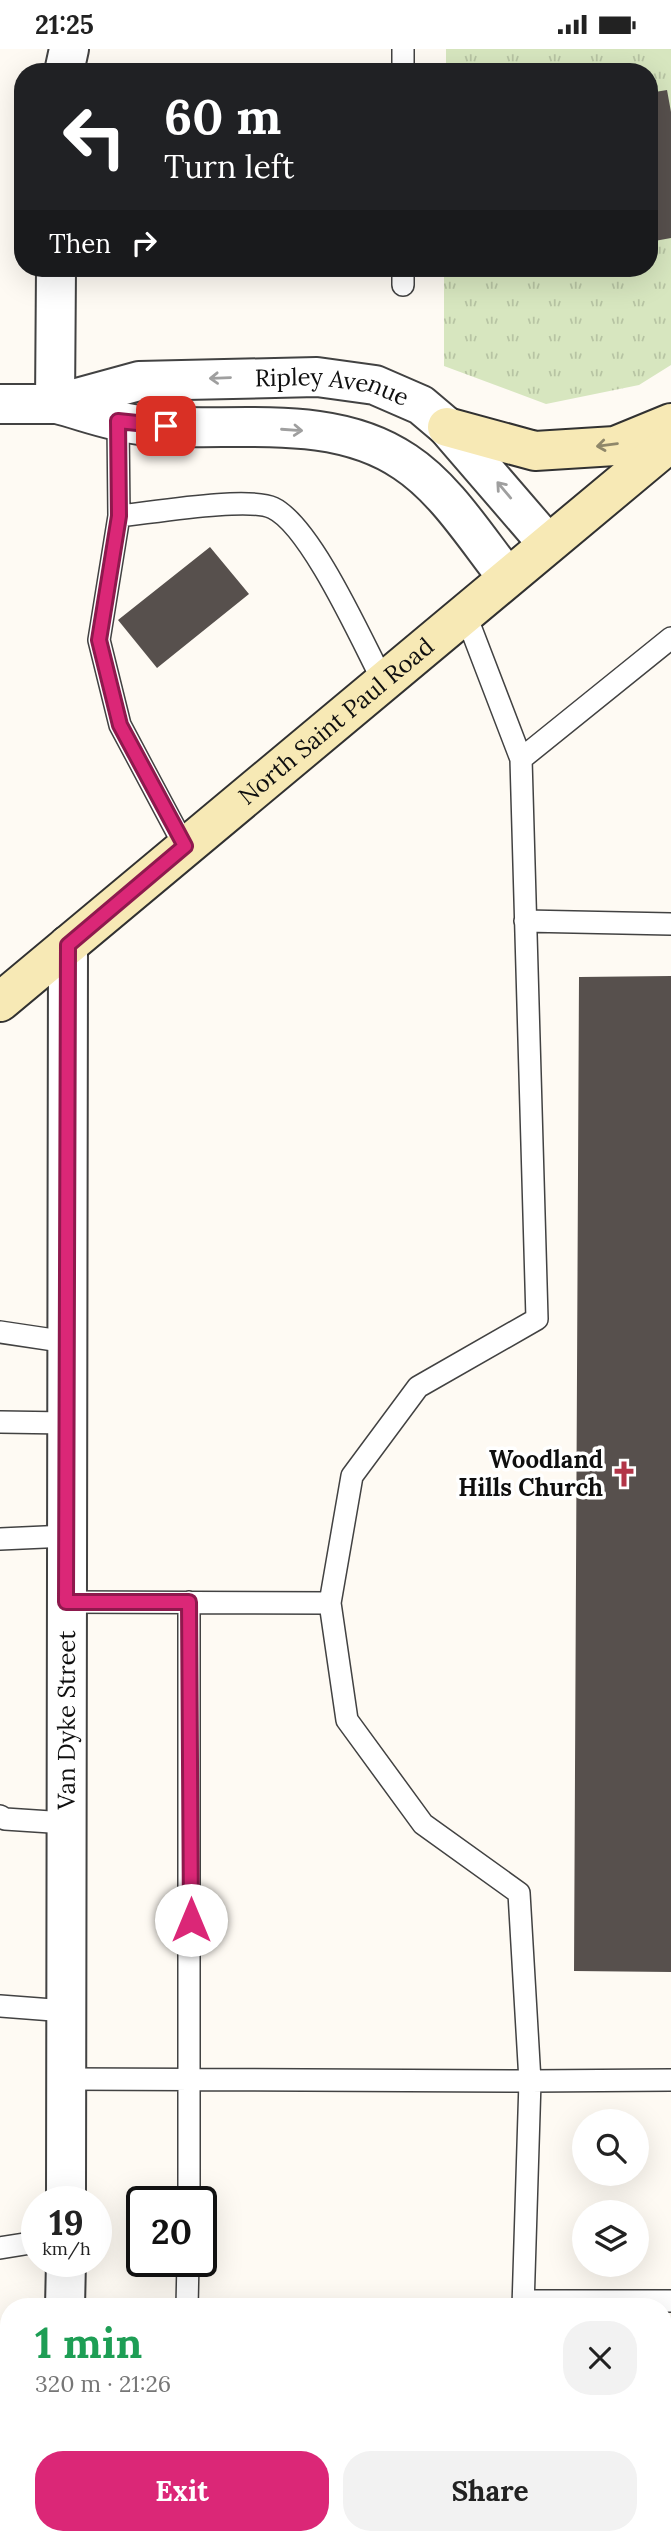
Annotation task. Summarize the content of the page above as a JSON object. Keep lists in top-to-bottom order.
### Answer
{
  "streets": {
    "street": ["Ripley Avenue", "North Saint Paul Road", "Van Dyke Street"]
  },
  "crossings": [
    ["Ripley Avenue", "North Saint Paul Road"],
    ["North Saint Paul Road", "Van Dyke Street"]
  ],
  "places": {
    "church": ["Woodland Hills Church"]
  },
  "page": {
    "status": "21:25",
    "turn": ["60 m", "Turn left"],
    "then": "Then",
    "speed": "19 km/h",
    "limit": "20",
    "heading": ["1 min", "320 m · 21:26"],
    "buttons": ["Exit", "Share"]
  }
}
